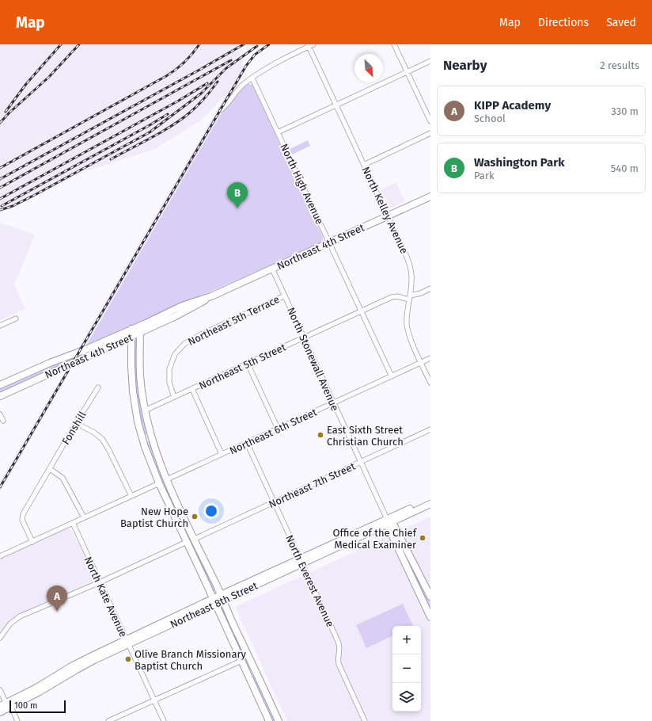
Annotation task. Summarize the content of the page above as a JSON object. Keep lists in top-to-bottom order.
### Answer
{
  "streets": {
    "main road": ["Northeast 4th Street", "North Stonewall Avenue", "Northeast 8th Street"],
    "street": [
      "North High Avenue",
      "North Kelley Avenue",
      "Northeast 5th Terrace",
      "Northeast 5th Street",
      "Fonshill",
      "Northeast 6th Street",
      "Northeast 7th Street",
      "North Everest Avenue",
      "North Kate Avenue"
    ]
  },
  "crossings": [
    ["North High Avenue", "Northeast 4th Street"],
    ["North High Avenue", "Northeast 5th Street"],
    ["North High Avenue", "Northeast 6th Street"],
    ["North Kelley Avenue", "Northeast 4th Street"],
    ["North Kelley Avenue", "Northeast 5th Street"],
    ["North Kelley Avenue", "Northeast 6th Street"],
    ["Northeast 4th Street", "North Stonewall Avenue"],
    ["Northeast 5th Terrace", "North Stonewall Avenue"],
    ["Northeast 5th Terrace", "Northeast 5th Street"],
    ["North Stonewall Avenue", "Northeast 5th Street"],
    ["North Stonewall Avenue", "Northeast 6th Street"],
    ["North Stonewall Avenue", "Northeast 7th Street"],
    ["North Stonewall Avenue", "Northeast 8th Street"],
    ["Northeast 6th Street", "North Everest Avenue"],
    ["Northeast 7th Street", "North Everest Avenue"],
    ["North Everest Avenue", "Northeast 8th Street"],
    ["North Kate Avenue", "Northeast 8th Street"]
  ],
  "places": [
    "East Sixth Street Christian Church",
    "New Hope Baptist Church",
    "Office of the Chief Medical Examiner",
    "Olive Branch Missionary Baptist Church"
  ],
  "scale_bar": "100 m",
  "north": "bottom right",
  "page": {
    "header": "Map",
    "nav": ["Map", "Directions", "Saved"],
    "heading": ["Nearby", "2 results"],
    "list": [
      {
        "mark": "A",
        "name": "KIPP Academy",
        "note": "School",
        "value": "330 m"
      },
      {
        "mark": "B",
        "name": "Washington Park",
        "note": "Park",
        "value": "540 m"
      }
    ],
    "pins": ["B", "A"],
    "map_buttons": ["+", "−"],
    "scale": "100 m"
  }
}
